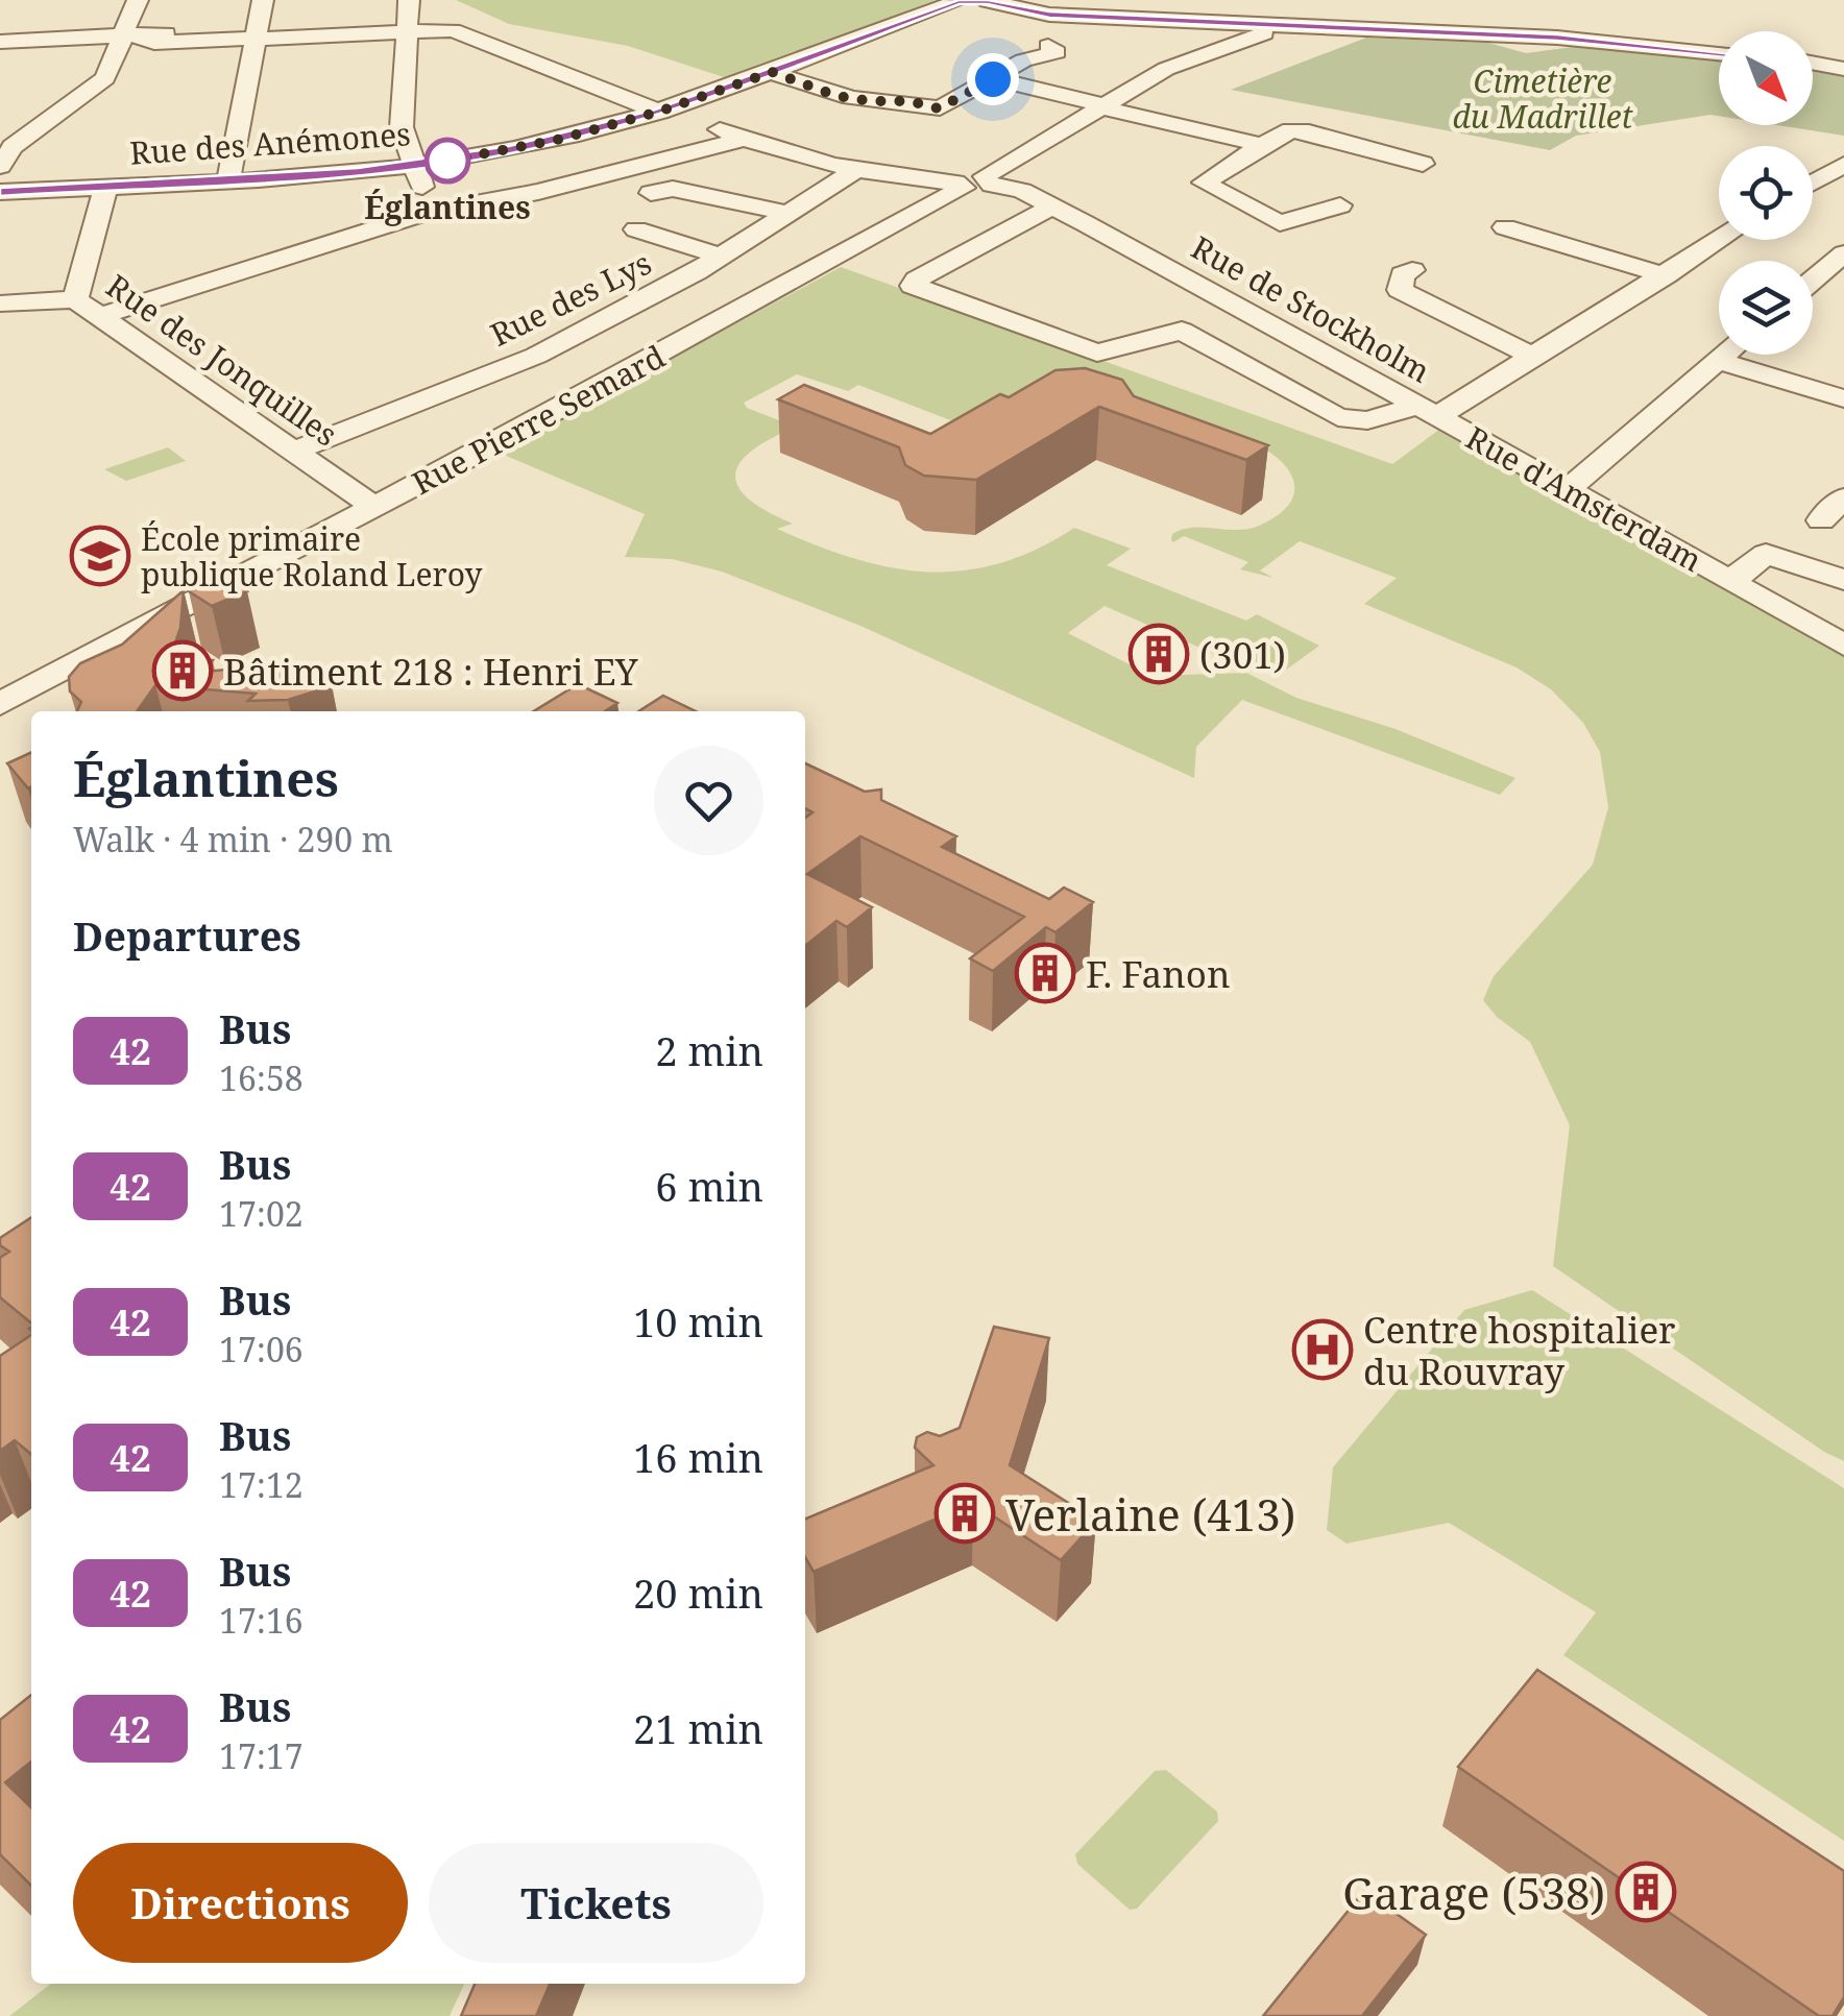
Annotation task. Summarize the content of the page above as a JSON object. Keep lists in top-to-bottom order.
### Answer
{
  "streets": {
    "street": [
      "Rue des Anémones",
      "Rue des Lys",
      "Rue de Stockholm",
      "Rue des Jonquilles",
      "Rue Pierre Semard",
      "Rue d'Amsterdam"
    ]
  },
  "crossings": [
    ["Rue des Anémones", "Rue des Jonquilles"],
    ["Rue des Anémones", "Rue Pierre Semard"],
    ["Rue des Lys", "Rue des Jonquilles"],
    ["Rue de Stockholm", "Rue Pierre Semard"],
    ["Rue de Stockholm", "Rue d'Amsterdam"],
    ["Rue des Jonquilles", "Rue Pierre Semard"]
  ],
  "parks": ["Cimetière du Madrillet"],
  "places": {
    "other": ["Églantines"],
    "school or university": ["École primaire publique Roland Leroy"],
    "building": [
      "(301)",
      "Bâtiment 218 : Henri EY",
      "F. Fanon",
      "Verlaine (413)",
      "Garage (538)"
    ],
    "hospital": ["Centre hospitalier du Rouvray"]
  },
  "lines": ["bus line 42"],
  "north": "bottom right",
  "page": {
    "heading": [
      ["Églantines", "Walk · 4 min · 290 m"],
      "Departures"
    ],
    "list": [
      {
        "mark": "42",
        "name": "Bus",
        "note": "16:58",
        "value": "2 min"
      },
      {
        "mark": "42",
        "name": "Bus",
        "note": "17:02",
        "value": "6 min"
      },
      {
        "mark": "42",
        "name": "Bus",
        "note": "17:06",
        "value": "10 min"
      },
      {
        "mark": "42",
        "name": "Bus",
        "note": "17:12",
        "value": "16 min"
      },
      {
        "mark": "42",
        "name": "Bus",
        "note": "17:16",
        "value": "20 min"
      },
      {
        "mark": "42",
        "name": "Bus",
        "note": "17:17",
        "value": "21 min"
      }
    ],
    "buttons": ["Directions", "Tickets"]
  }
}
